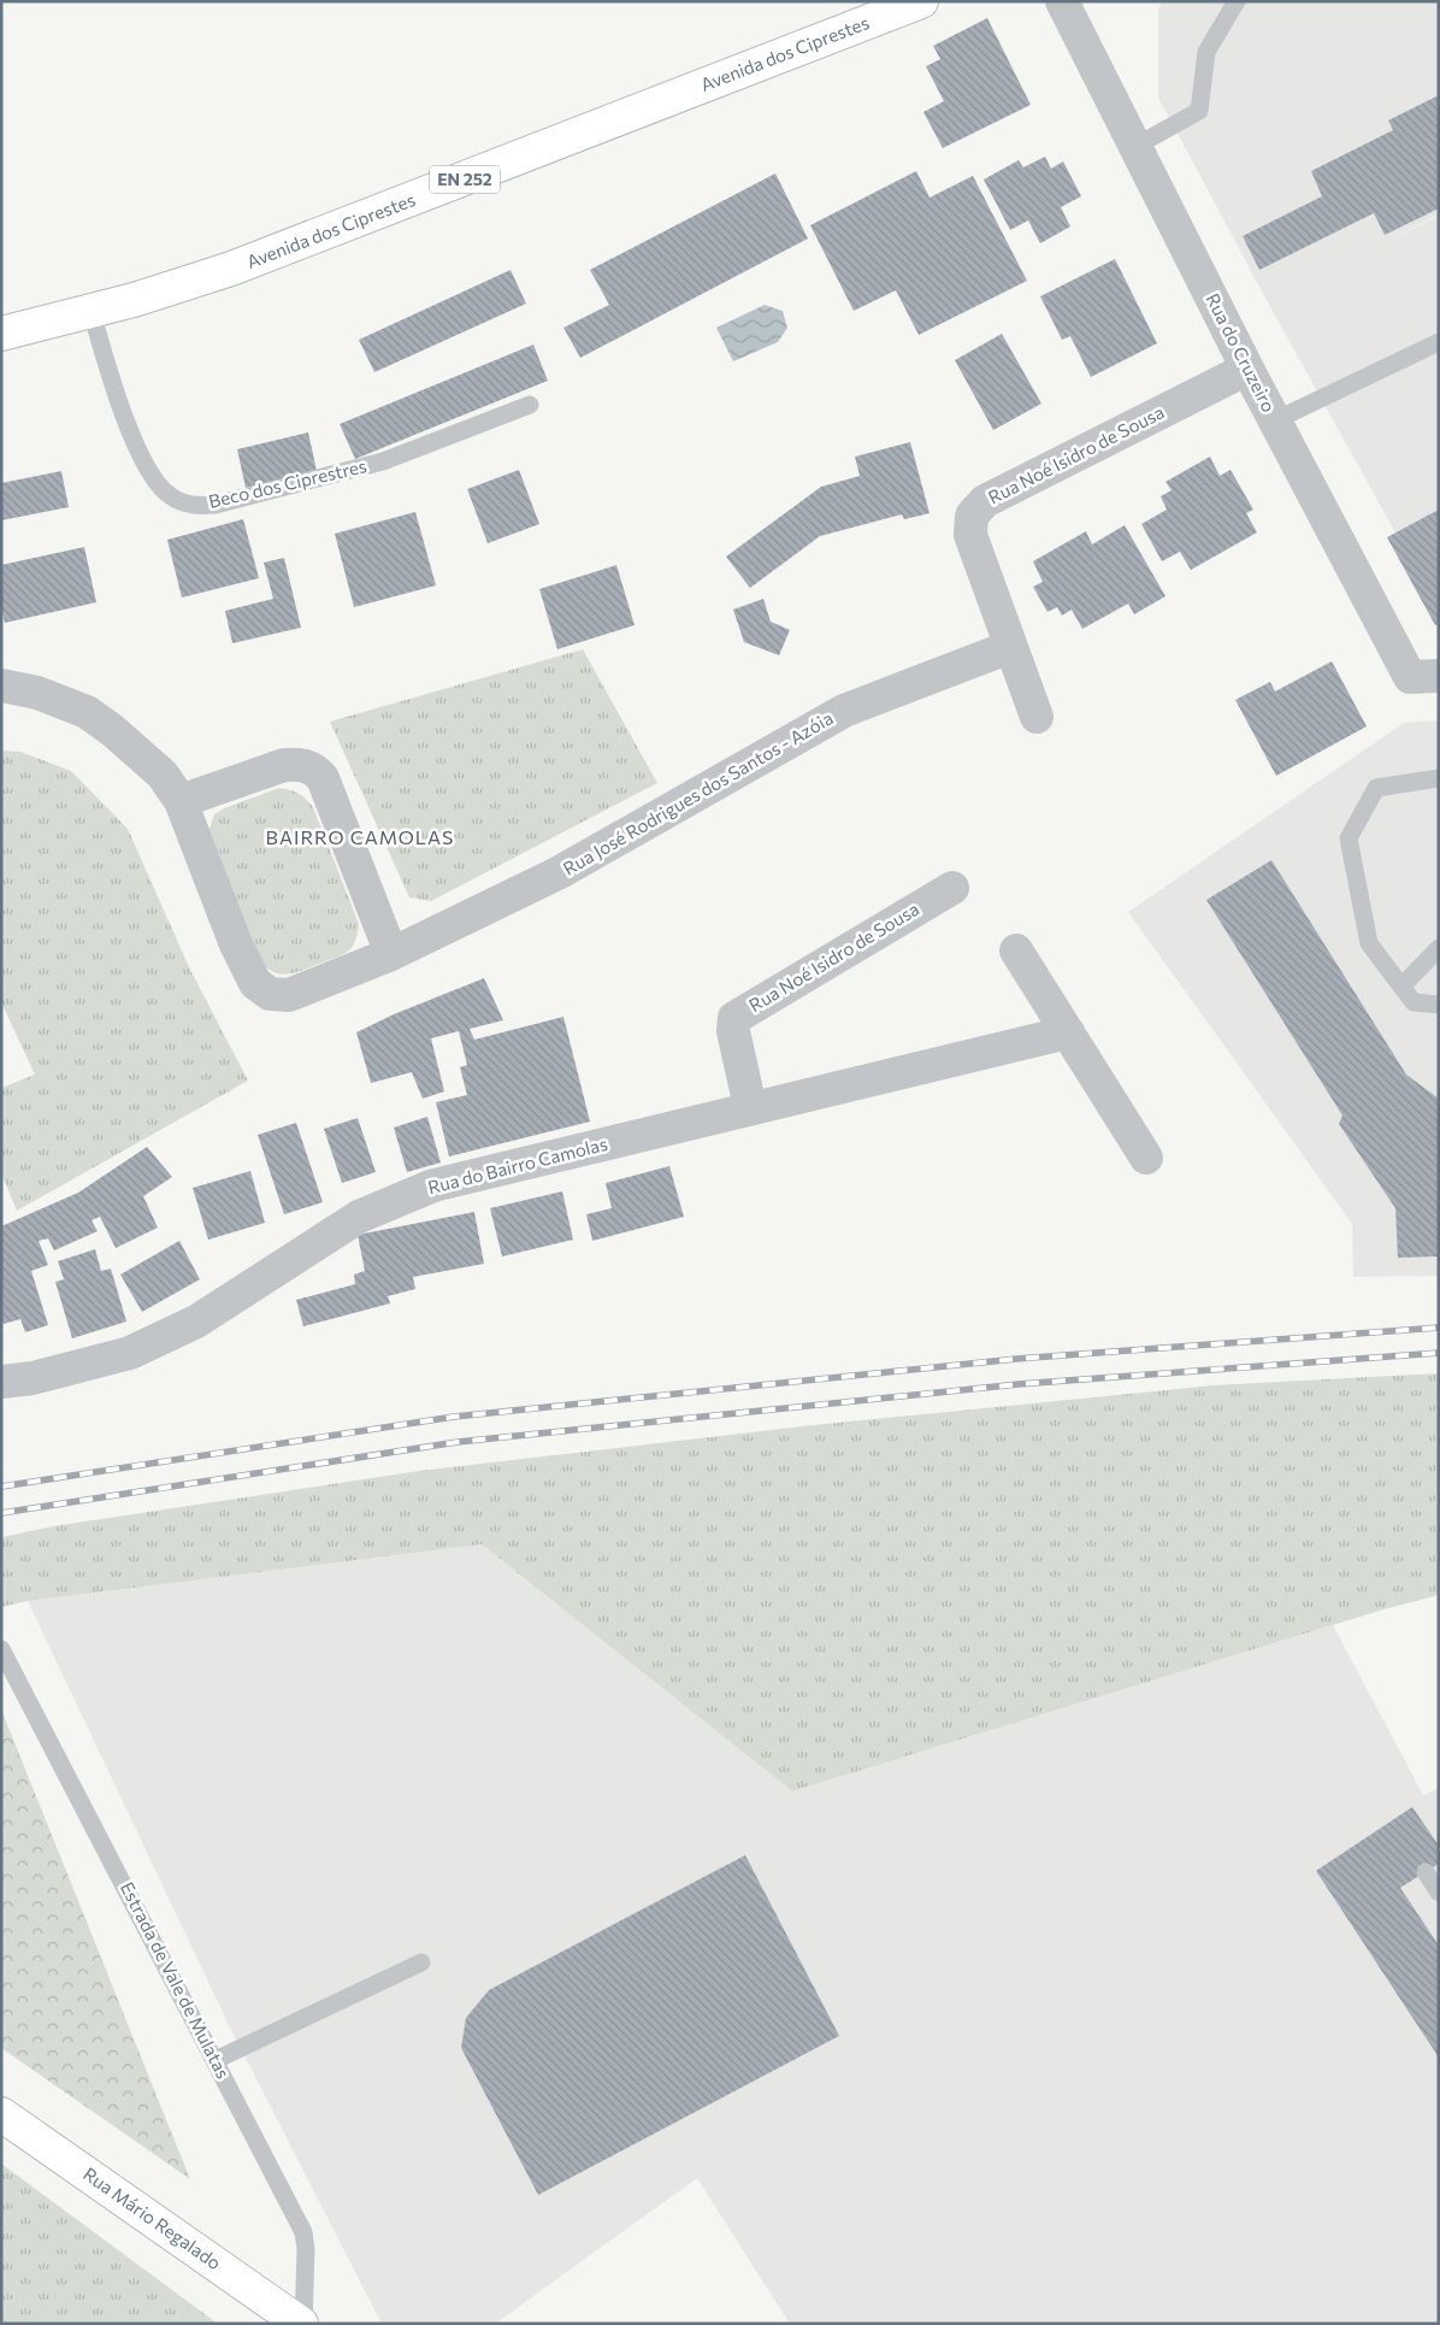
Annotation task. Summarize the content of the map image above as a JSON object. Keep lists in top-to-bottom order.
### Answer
{
  "streets": {
    "main road": ["Avenida dos Ciprestes", "EN 252", "Rua Mário Regalado"],
    "street": [
      "Rua do Cruzeiro",
      "Rua Noé Isidro de Sousa",
      "Rua José Rodrigues dos Santos - Azóia",
      "Rua do Bairro Camolas"
    ],
    "lane": ["Beco dos Ciprestres", "Estrada de Vale de Mulatas"]
  },
  "crossings": [
    ["Avenida dos Ciprestes", "Beco dos Ciprestres"],
    ["Rua do Cruzeiro", "Rua Noé Isidro de Sousa"],
    ["Rua Noé Isidro de Sousa", "Rua José Rodrigues dos Santos - Azóia"],
    ["Rua Noé Isidro de Sousa", "Rua do Bairro Camolas"],
    ["Estrada de Vale de Mulatas", "Rua Mário Regalado"]
  ],
  "districts": ["BAIRRO CAMOLAS"]
}
